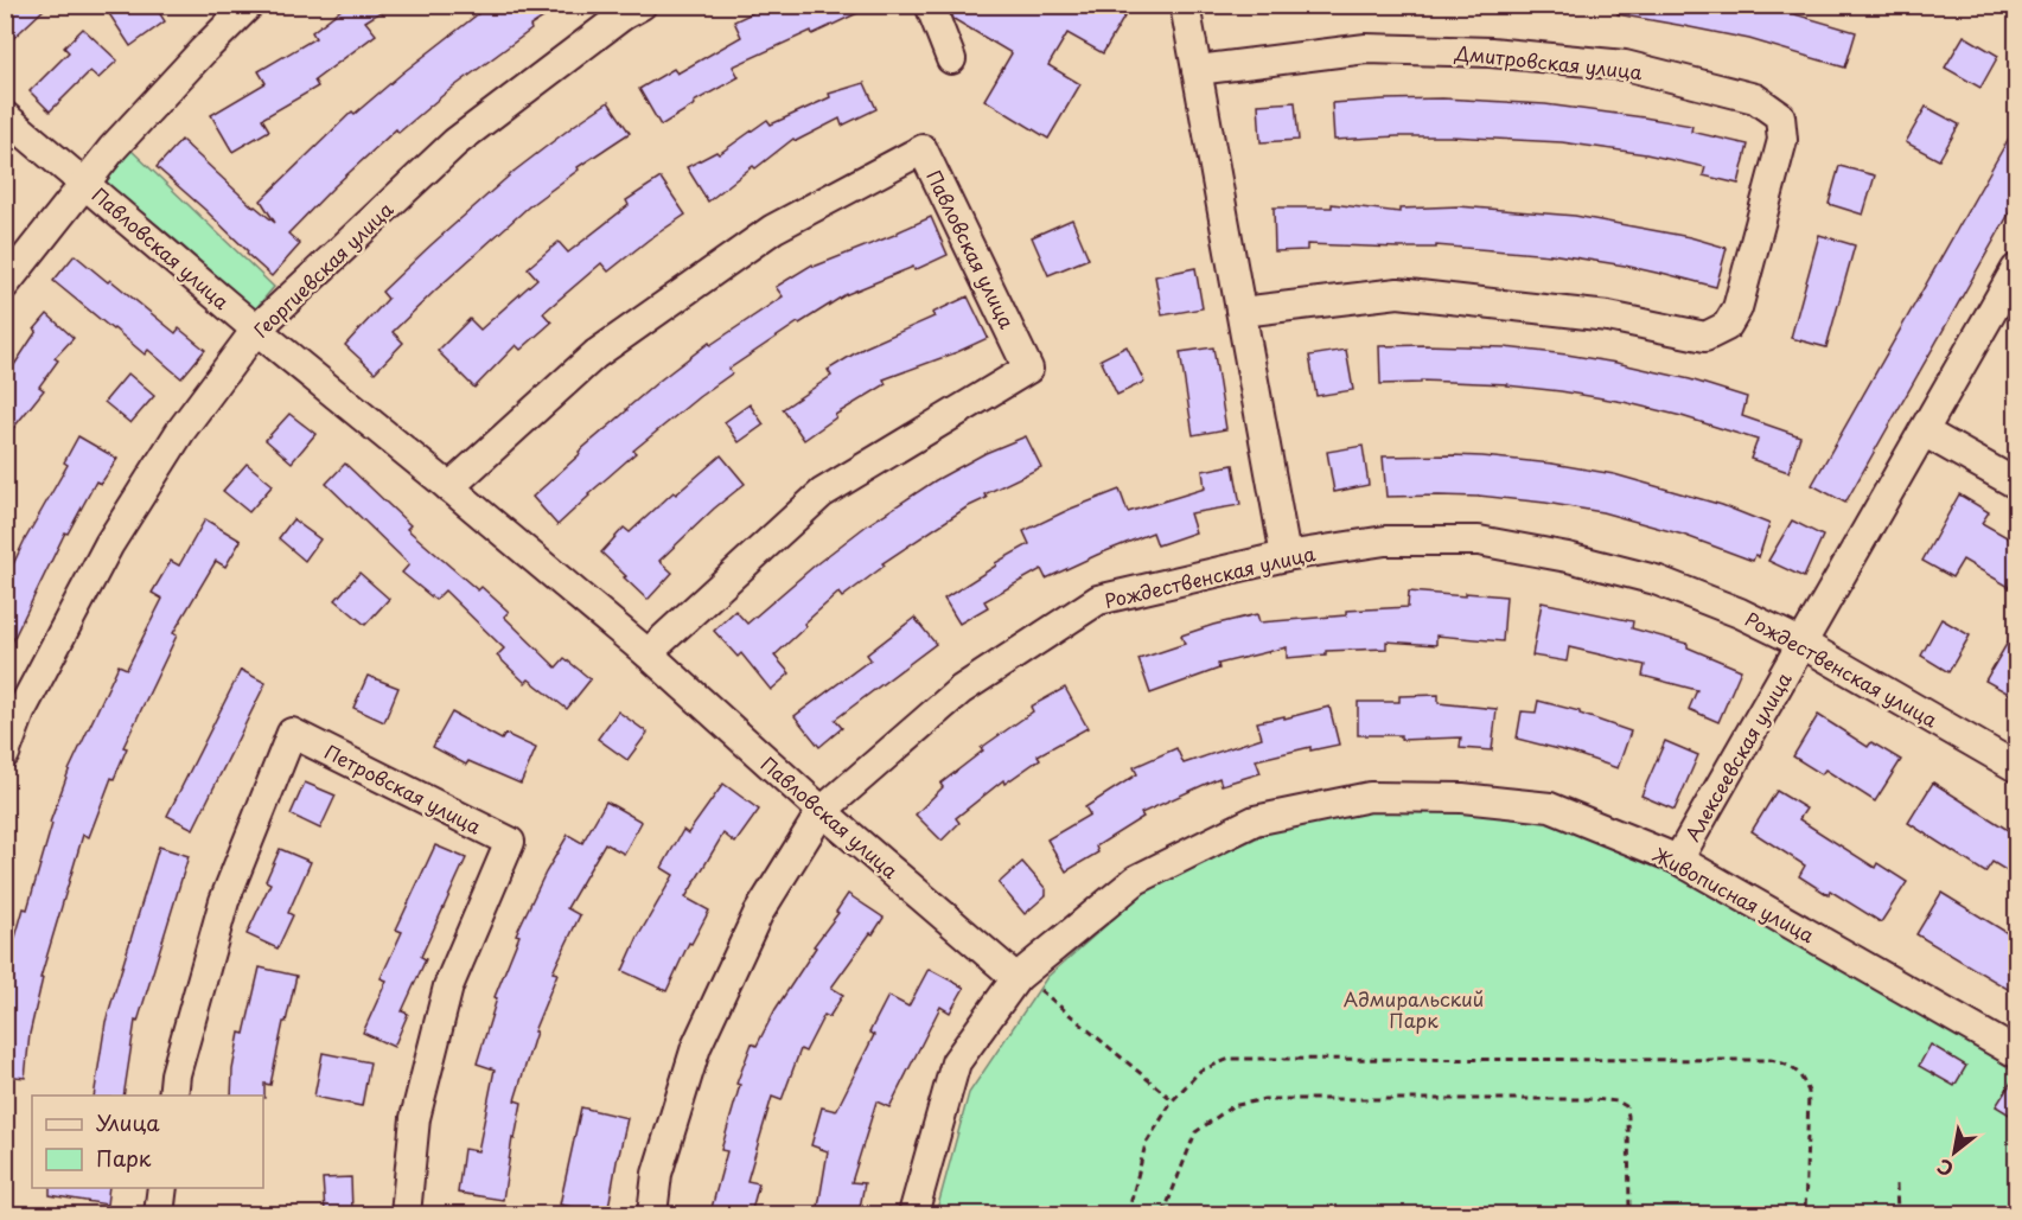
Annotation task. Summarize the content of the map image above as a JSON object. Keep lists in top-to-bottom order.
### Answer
{
  "streets": {
    "street": [
      "Дмитровская улица",
      "Павловская улица",
      "Георгиевская улица",
      "Рождественская улица",
      "Алексеевская улица",
      "Петровская улица",
      "Живописная улица"
    ]
  },
  "crossings": [
    ["Павловская улица", "Георгиевская улица"],
    ["Павловская улица", "Рождественская улица"],
    ["Павловская улица", "Живописная улица"],
    ["Рождественская улица", "Алексеевская улица"],
    ["Алексеевская улица", "Живописная улица"]
  ],
  "parks": ["Адмиральский Парк"],
  "legend": ["Улица", "Парк"],
  "north": "bottom left"
}
